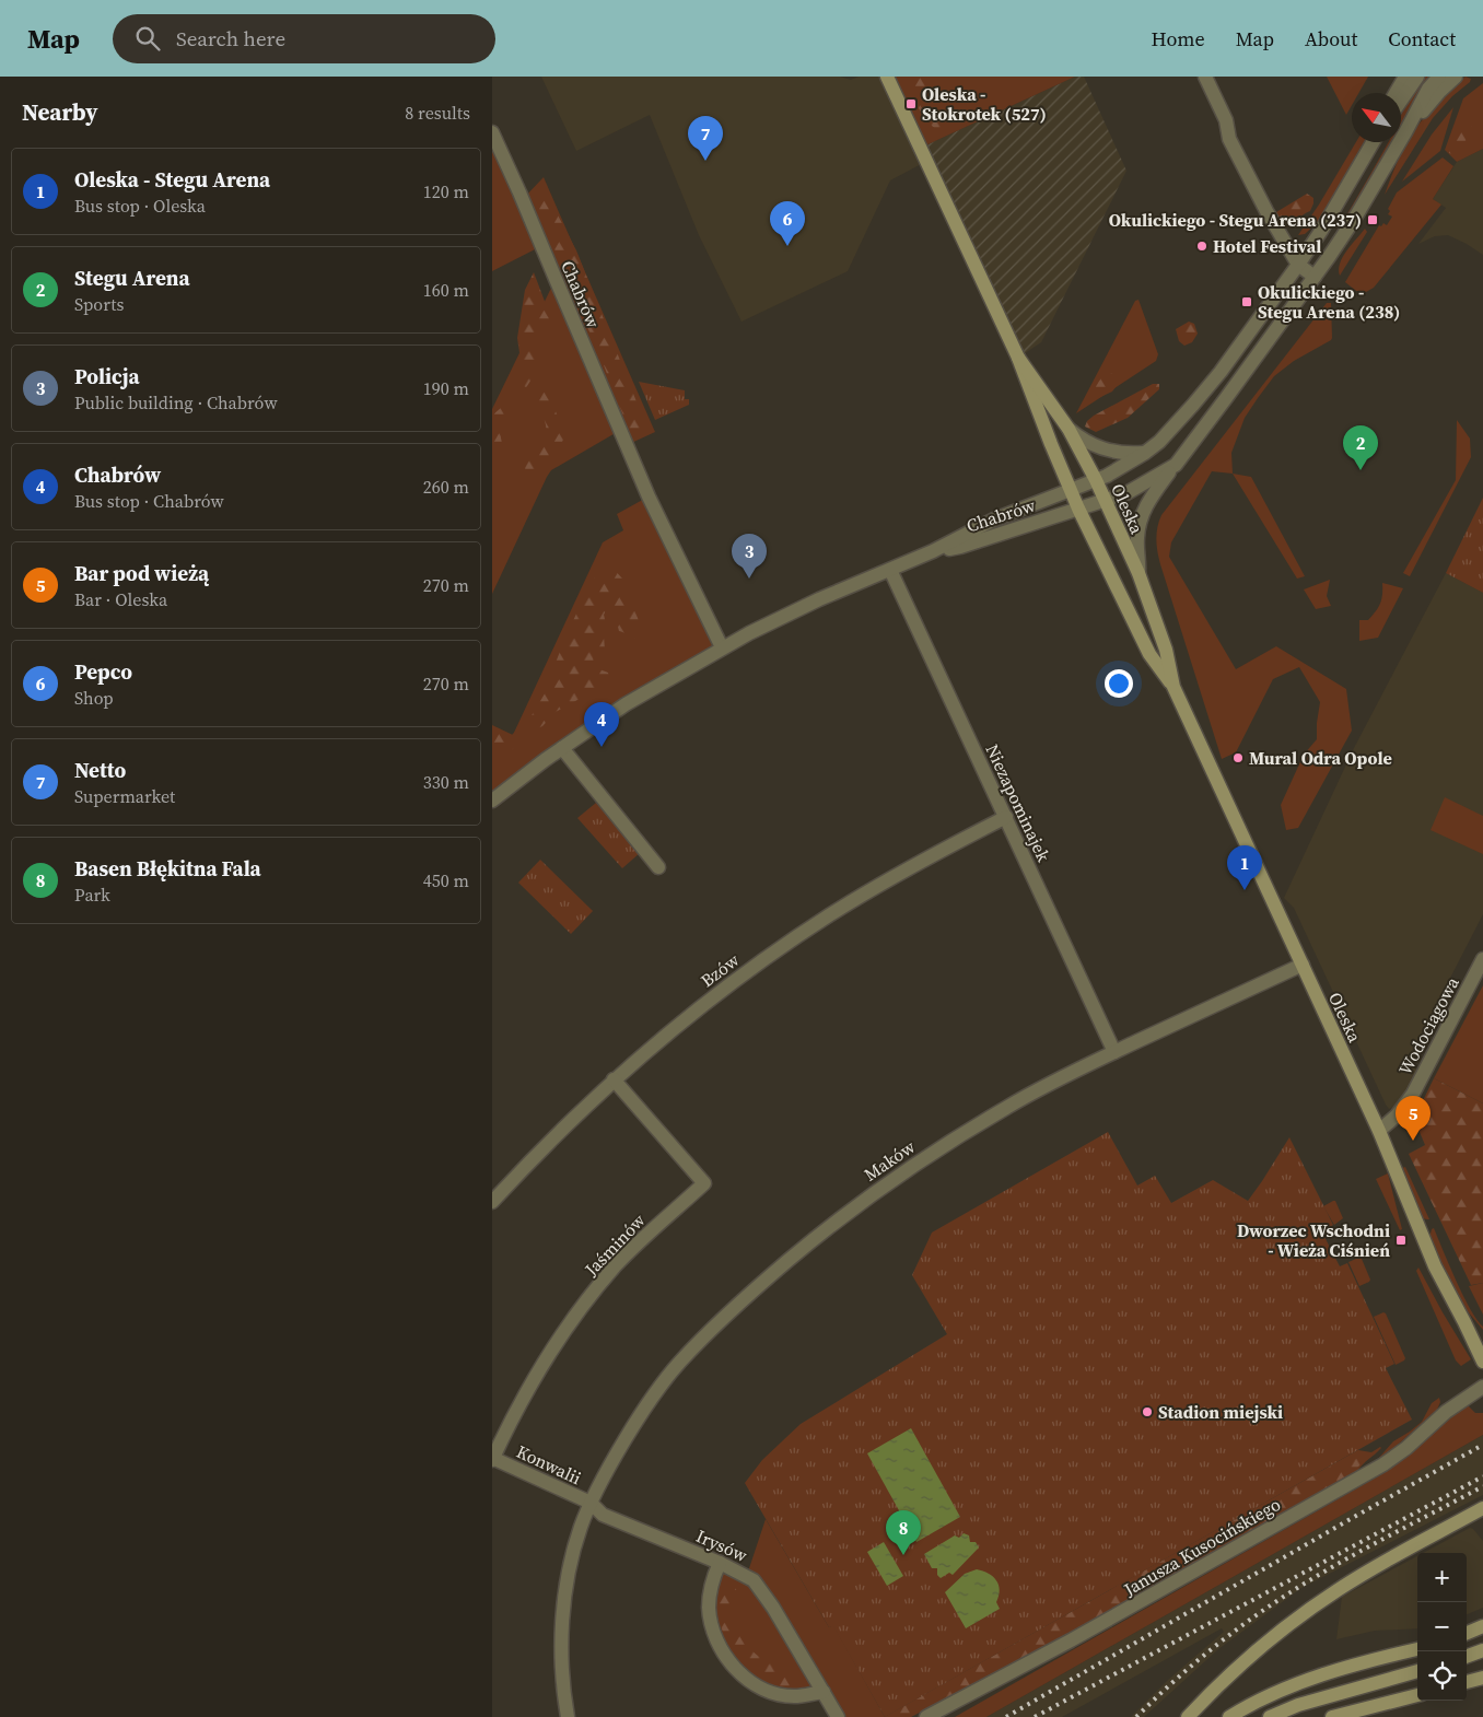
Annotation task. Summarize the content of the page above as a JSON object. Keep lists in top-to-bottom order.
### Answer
{
  "streets": {
    "main road": ["Oleska"],
    "street": [
      "Chabrów",
      "Niezapominajek",
      "Bzów",
      "Wodociągowa",
      "Maków",
      "Jaśminów",
      "Konwalii",
      "Irysów",
      "Janusza Kusocińskiego"
    ]
  },
  "crossings": [
    ["Chabrów", "Oleska"],
    ["Chabrów", "Niezapominajek"],
    ["Oleska", "Wodociągowa"],
    ["Oleska", "Maków"],
    ["Niezapominajek", "Bzów"],
    ["Niezapominajek", "Maków"],
    ["Bzów", "Jaśminów"],
    ["Maków", "Konwalii"],
    ["Maków", "Irysów"],
    ["Jaśminów", "Konwalii"],
    ["Konwalii", "Irysów"]
  ],
  "places": {
    "transit": [
      "Oleska - Stokrotek (527)",
      "Okulickiego - Stegu Arena (237)",
      "Okulickiego - Stegu Arena (238)",
      "Dworzec Wschodni - Wieża Ciśnień"
    ],
    "other": ["Hotel Festival", "Mural Odra Opole", "Stadion miejski"]
  },
  "north": "top left",
  "page": {
    "header": "Map",
    "search": "Search here",
    "nav": [
      "Home",
      "Map",
      "About",
      "Contact"
    ],
    "heading": ["Nearby", "8 results"],
    "pins": [
      "7",
      "6",
      "2",
      "3",
      "4",
      "1",
      "5",
      "8"
    ],
    "list": [
      {
        "mark": "1",
        "name": "Oleska - Stegu Arena",
        "note": "Bus stop · Oleska",
        "value": "120 m"
      },
      {
        "mark": "2",
        "name": "Stegu Arena",
        "note": "Sports",
        "value": "160 m"
      },
      {
        "mark": "3",
        "name": "Policja",
        "note": "Public building · Chabrów",
        "value": "190 m"
      },
      {
        "mark": "4",
        "name": "Chabrów",
        "note": "Bus stop · Chabrów",
        "value": "260 m"
      },
      {
        "mark": "5",
        "name": "Bar pod wieżą",
        "note": "Bar · Oleska",
        "value": "270 m"
      },
      {
        "mark": "6",
        "name": "Pepco",
        "note": "Shop",
        "value": "270 m"
      },
      {
        "mark": "7",
        "name": "Netto",
        "note": "Supermarket",
        "value": "330 m"
      },
      {
        "mark": "8",
        "name": "Basen Błękitna Fala",
        "note": "Park",
        "value": "450 m"
      }
    ],
    "map_buttons": ["+", "−"]
  }
}
